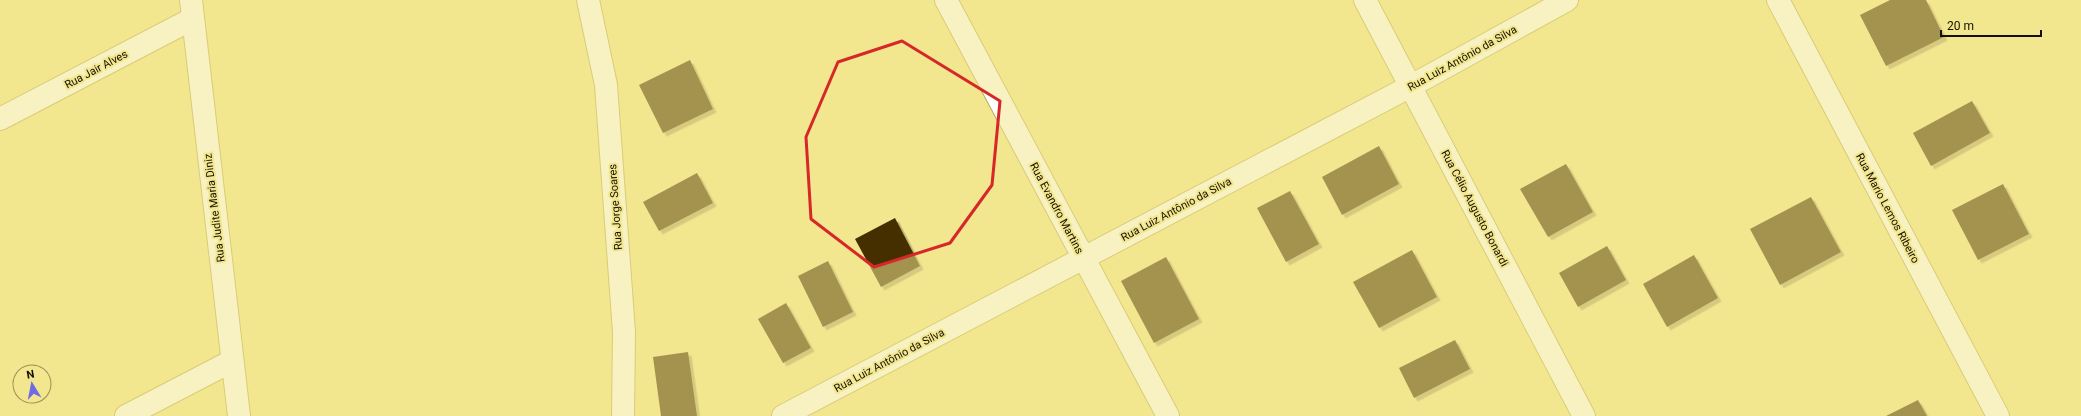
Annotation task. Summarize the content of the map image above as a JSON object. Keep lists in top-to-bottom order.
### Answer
{
  "streets": {
    "street": [
      "Rua Luiz Antônio da Silva",
      "Rua Jair Alves",
      "Rua Jorge Soares",
      "Rua Judite Maria Diniz",
      "Rua Evandro Martins",
      "Rua Célio Augusto Bonardi",
      "Rua Mario Lemos Ribeiro"
    ]
  },
  "crossings": [
    ["Rua Luiz Antônio da Silva", "Rua Evandro Martins"],
    ["Rua Luiz Antônio da Silva", "Rua Célio Augusto Bonardi"],
    ["Rua Jair Alves", "Rua Judite Maria Diniz"]
  ],
  "scale_bar": "20 m",
  "north": "top"
}
